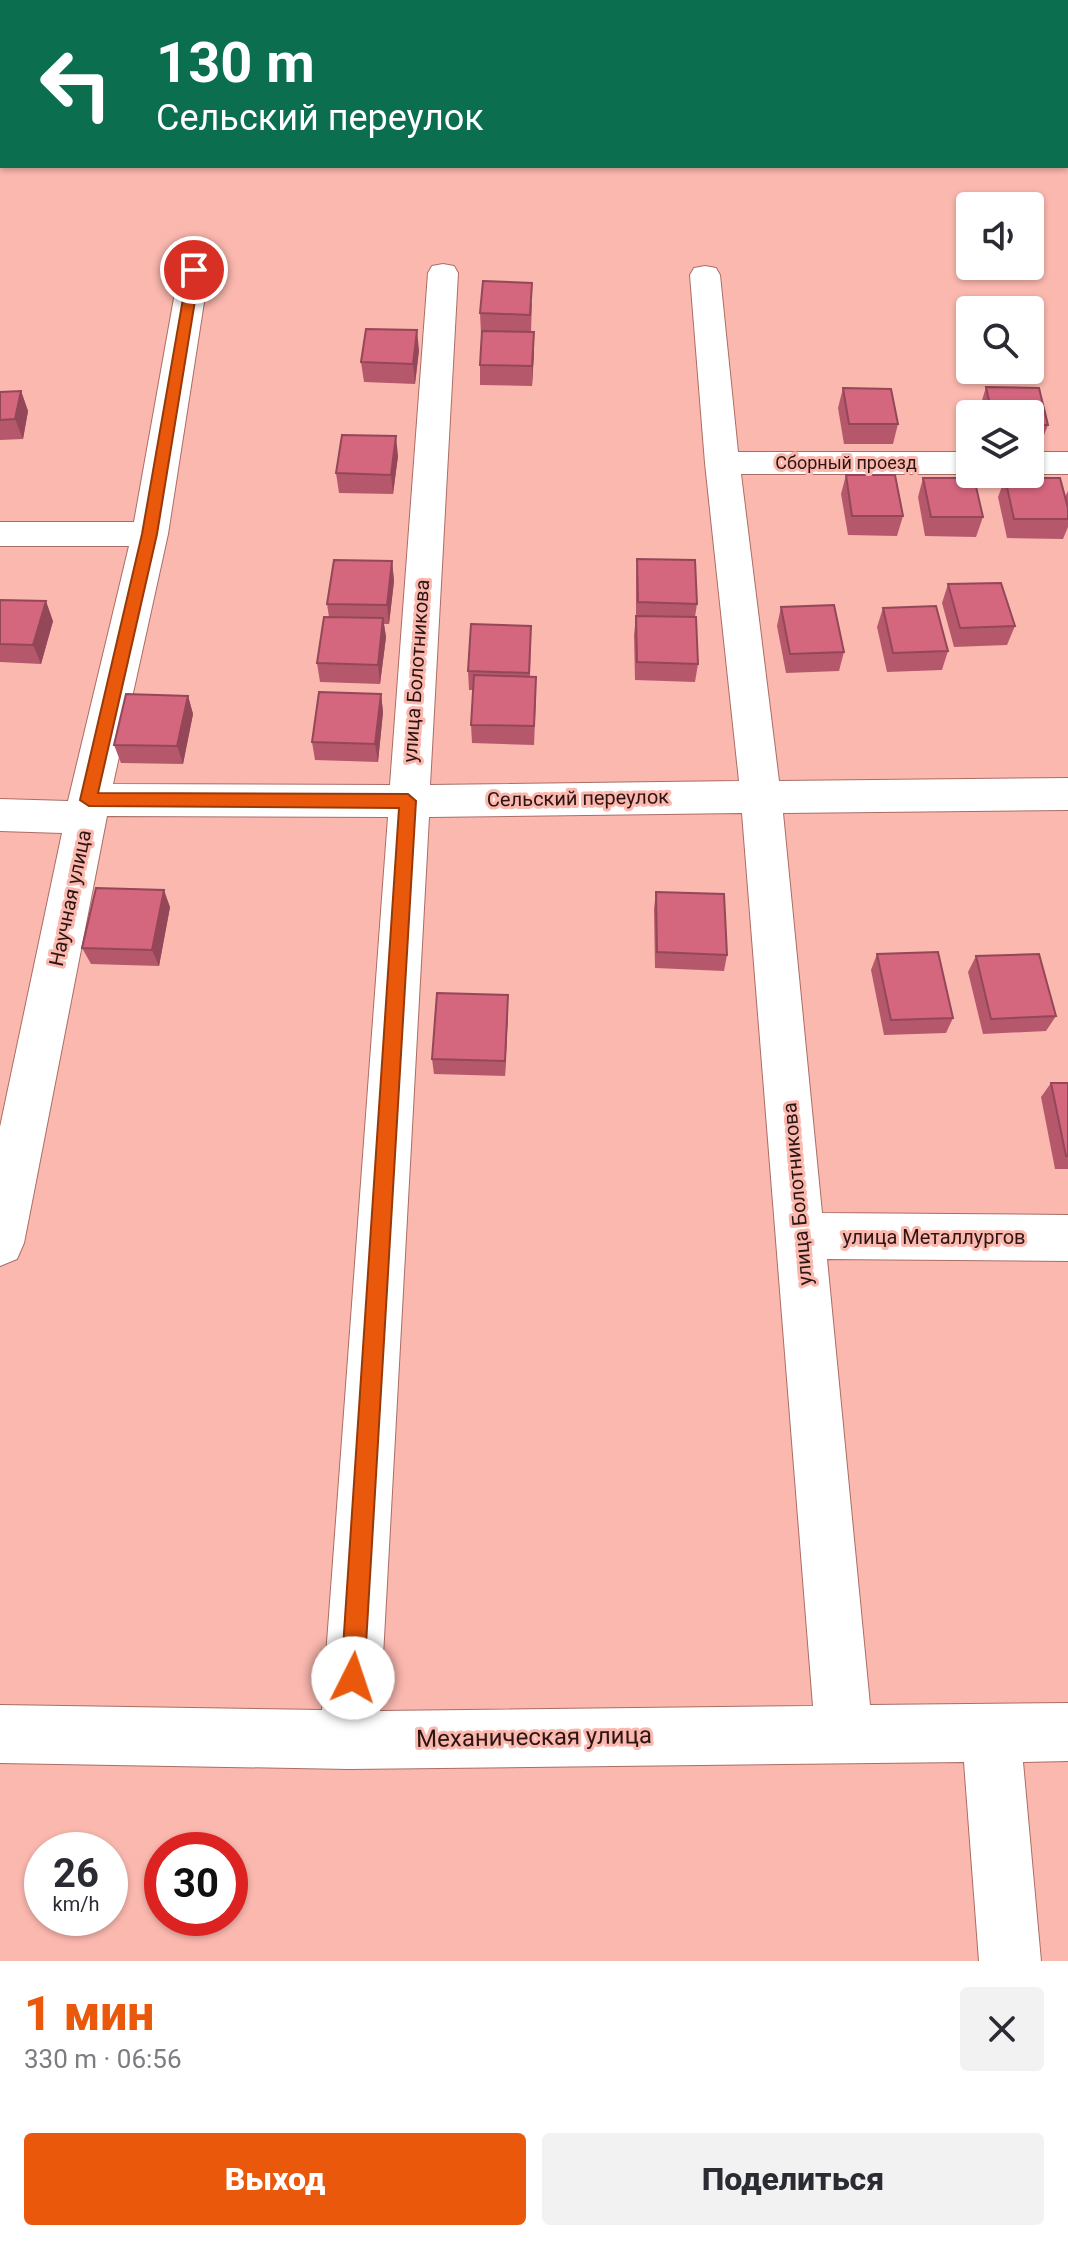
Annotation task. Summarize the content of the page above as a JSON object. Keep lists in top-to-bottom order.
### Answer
{
  "streets": {
    "street": [
      "Сборный проезд",
      "улица Болотникова",
      "Сельский переулок",
      "Научная улица",
      "улица Металлургов",
      "Механическая улица"
    ]
  },
  "crossings": [
    ["Сборный проезд", "улица Болотникова"],
    ["улица Болотникова", "Сельский переулок"],
    ["улица Болотникова", "улица Металлургов"],
    ["улица Болотникова", "Механическая улица"],
    ["Сельский переулок", "Научная улица"]
  ],
  "page": {
    "turn": ["130 m", "Сельский переулок"],
    "speed": "26 km/h",
    "limit": "30",
    "heading": ["1 мин", "330 m · 06:56"],
    "buttons": ["Выход", "Поделиться"]
  }
}
